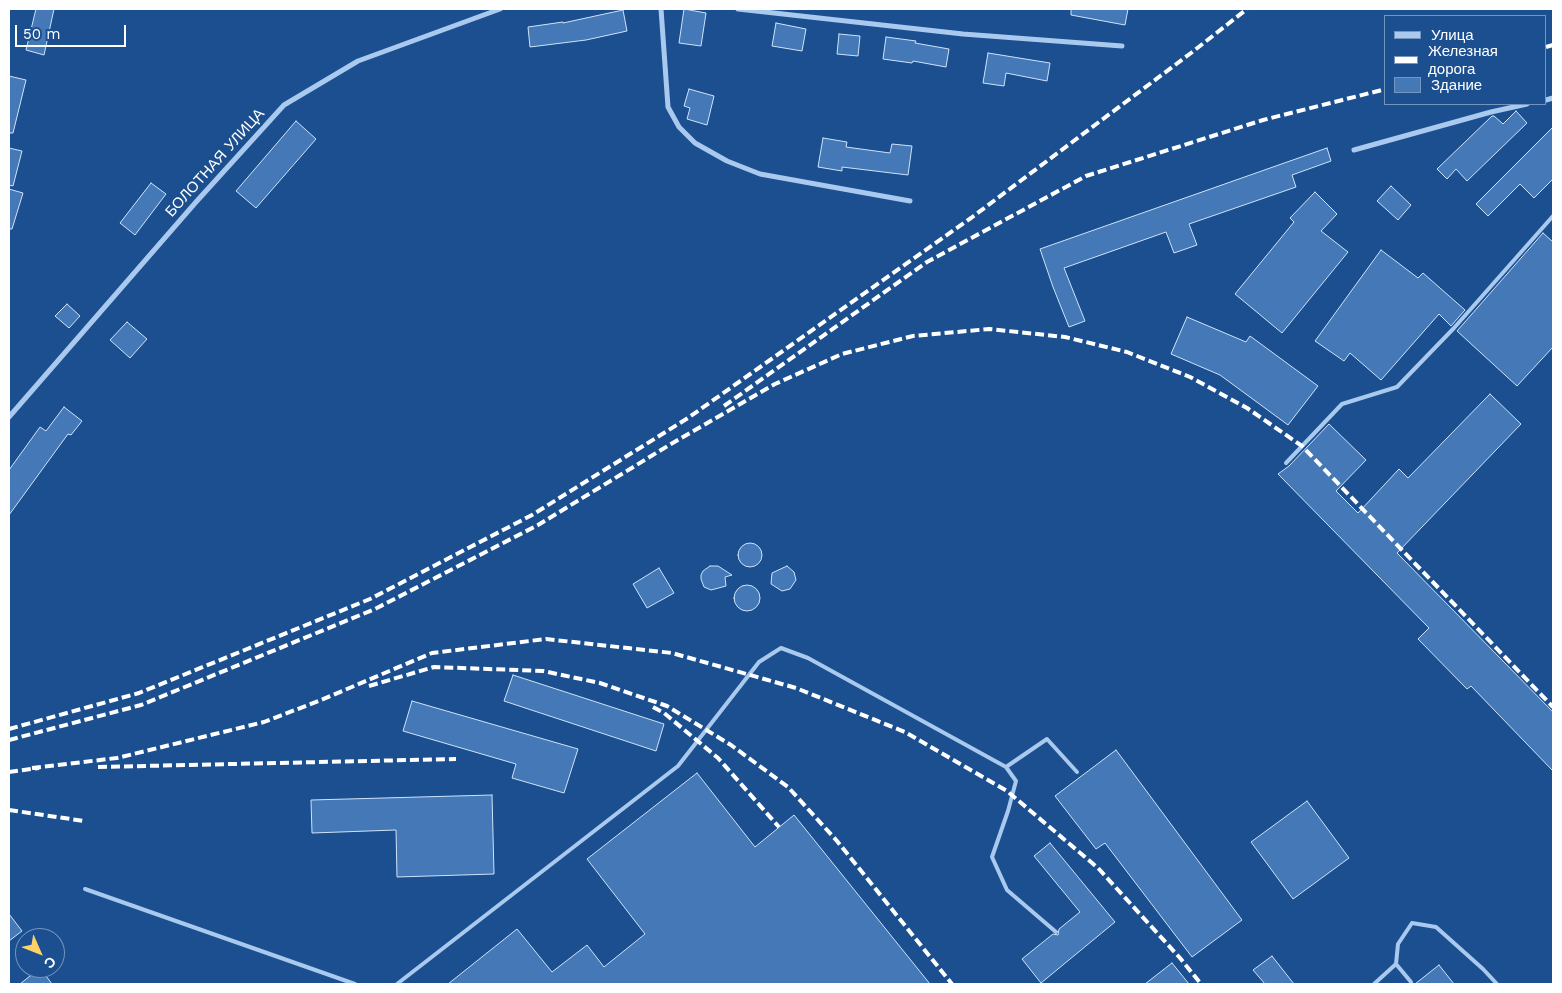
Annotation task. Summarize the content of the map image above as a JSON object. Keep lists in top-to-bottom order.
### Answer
{
  "streets": {
    "street": ["БОЛОТНАЯ УЛИЦА"]
  },
  "legend": ["Улица", "Железная дорога", "Здание"],
  "scale_bar": "50 m",
  "north": "bottom right"
}
